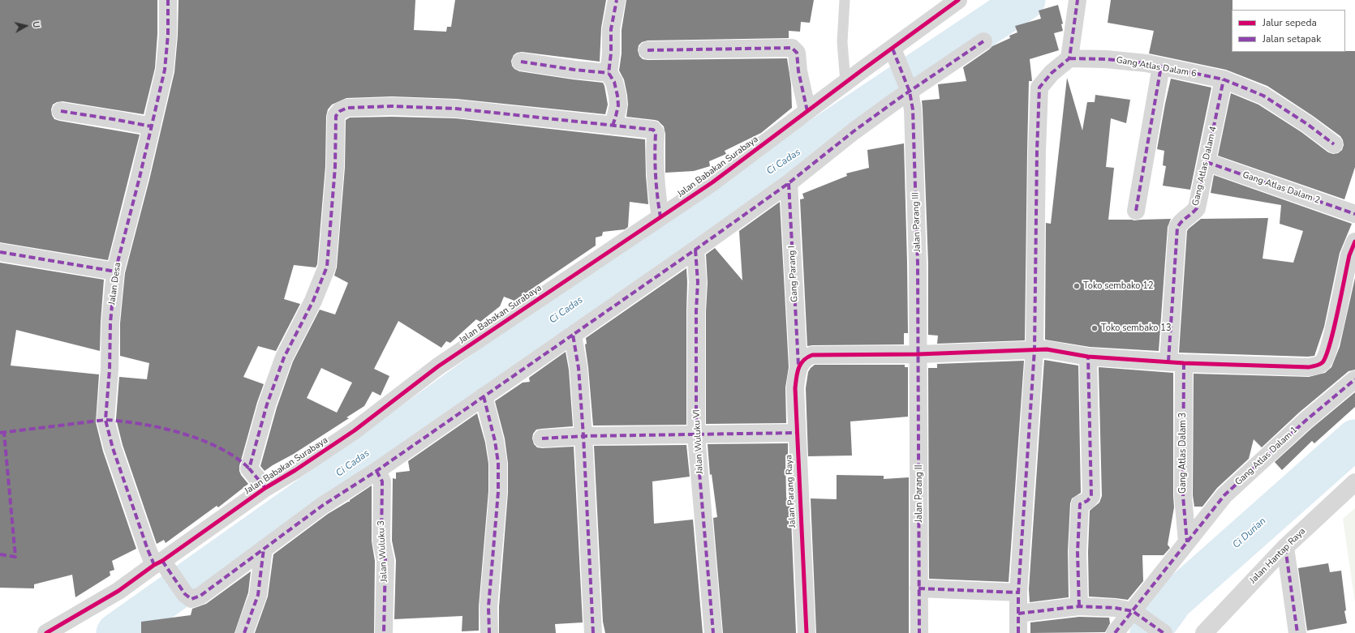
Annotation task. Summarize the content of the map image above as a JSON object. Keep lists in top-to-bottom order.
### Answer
{
  "streets": {
    "street": [
      "Gang Atlas Dalam 6",
      "Gang Atlas Dalam 4",
      "Jalan Babakan Surabaya",
      "Gang Atlas Dalam 2",
      "Jalan Parang III",
      "Gang Parang I",
      "Jalan Desa",
      "Jalan Wuluku VI",
      "Gang Atlas Dalam 3",
      "Gang Atlas Dalam 1",
      "Jalan Parang Raya",
      "Jalan Parang II",
      "Jalan Wuluku 3",
      "Jalan Hantap Raya"
    ]
  },
  "crossings": [
    ["Gang Atlas Dalam 6", "Gang Atlas Dalam 4"],
    ["Gang Atlas Dalam 4", "Gang Atlas Dalam 2"],
    ["Gang Atlas Dalam 4", "Gang Atlas Dalam 3"],
    ["Jalan Babakan Surabaya", "Jalan Parang III"],
    ["Jalan Babakan Surabaya", "Jalan Desa"],
    ["Jalan Parang III", "Jalan Parang II"],
    ["Gang Parang I", "Jalan Parang Raya"],
    ["Gang Atlas Dalam 3", "Gang Atlas Dalam 1"]
  ],
  "water": ["Ci Cadas", "Ci Durian"],
  "places": ["Toko sembako 12", "Toko sembako 13"],
  "legend": ["Jalur sepeda", "Jalan setapak"],
  "north": "right"
}
